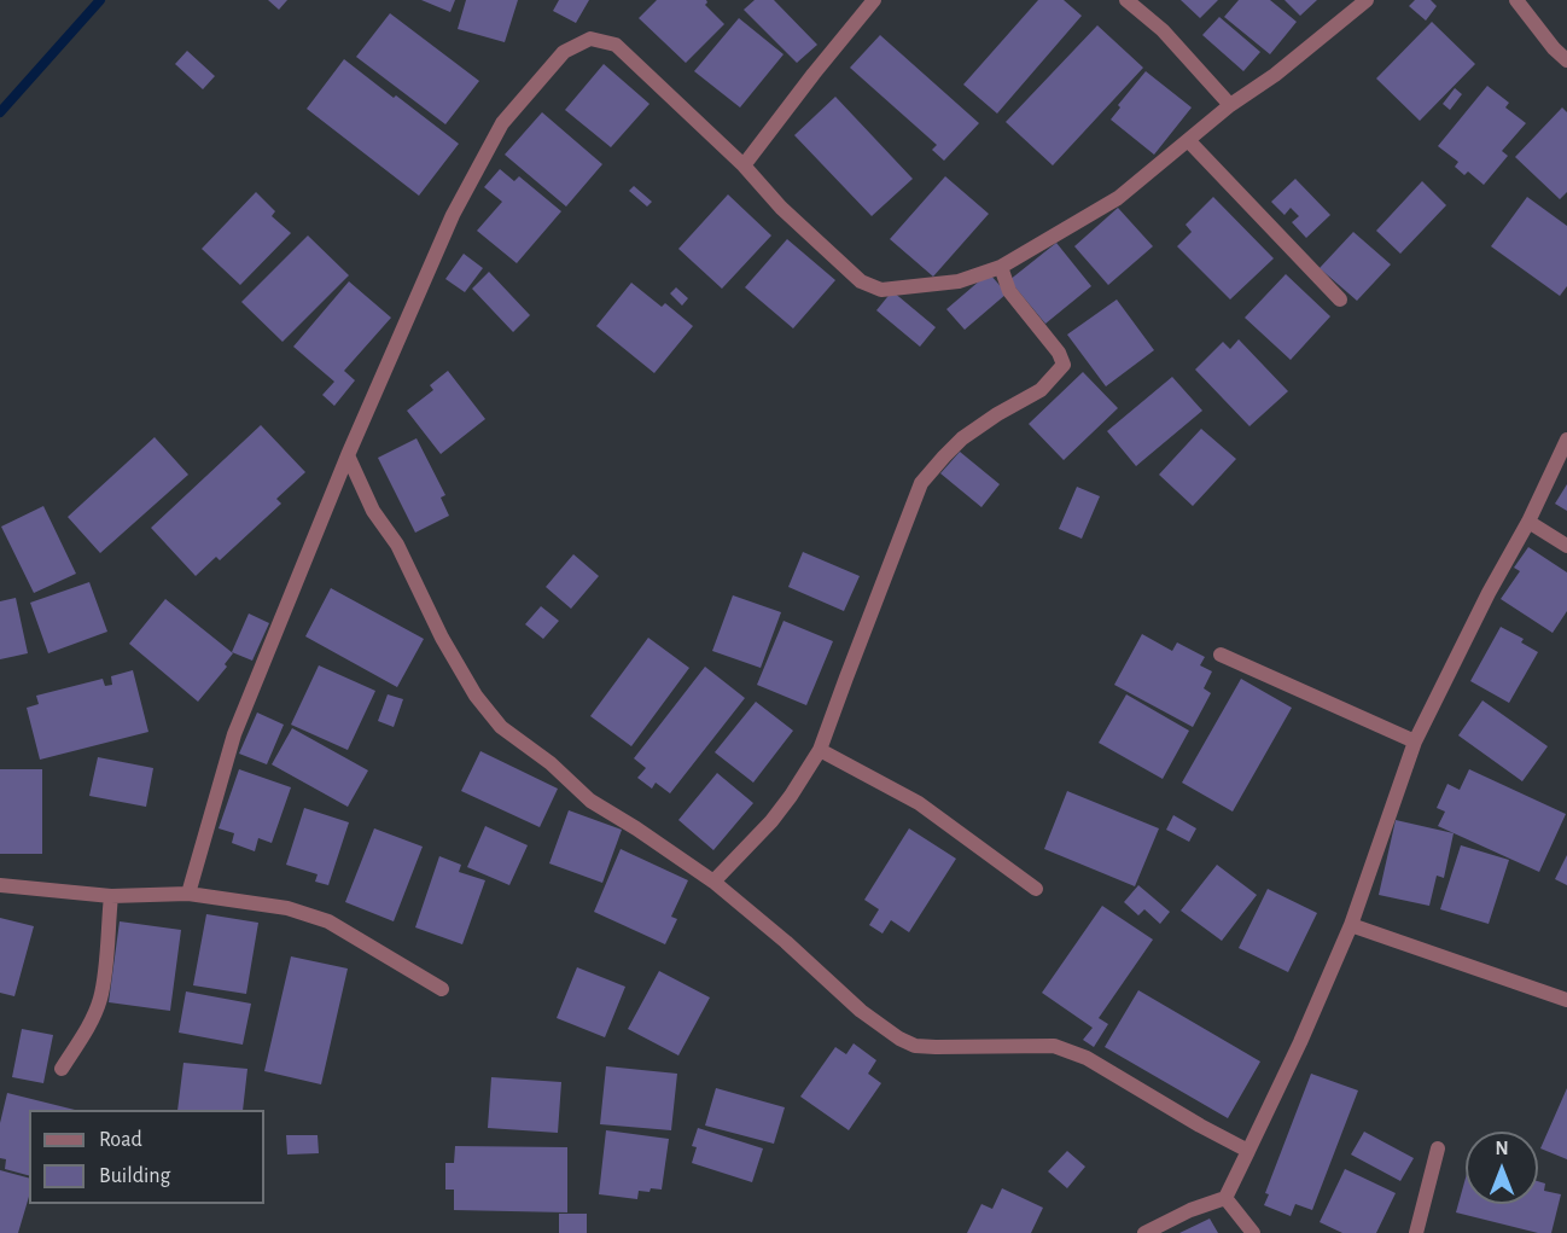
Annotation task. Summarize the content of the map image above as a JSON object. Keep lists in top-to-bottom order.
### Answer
{
  "legend": ["Road", "Building"],
  "north": "top"
}
